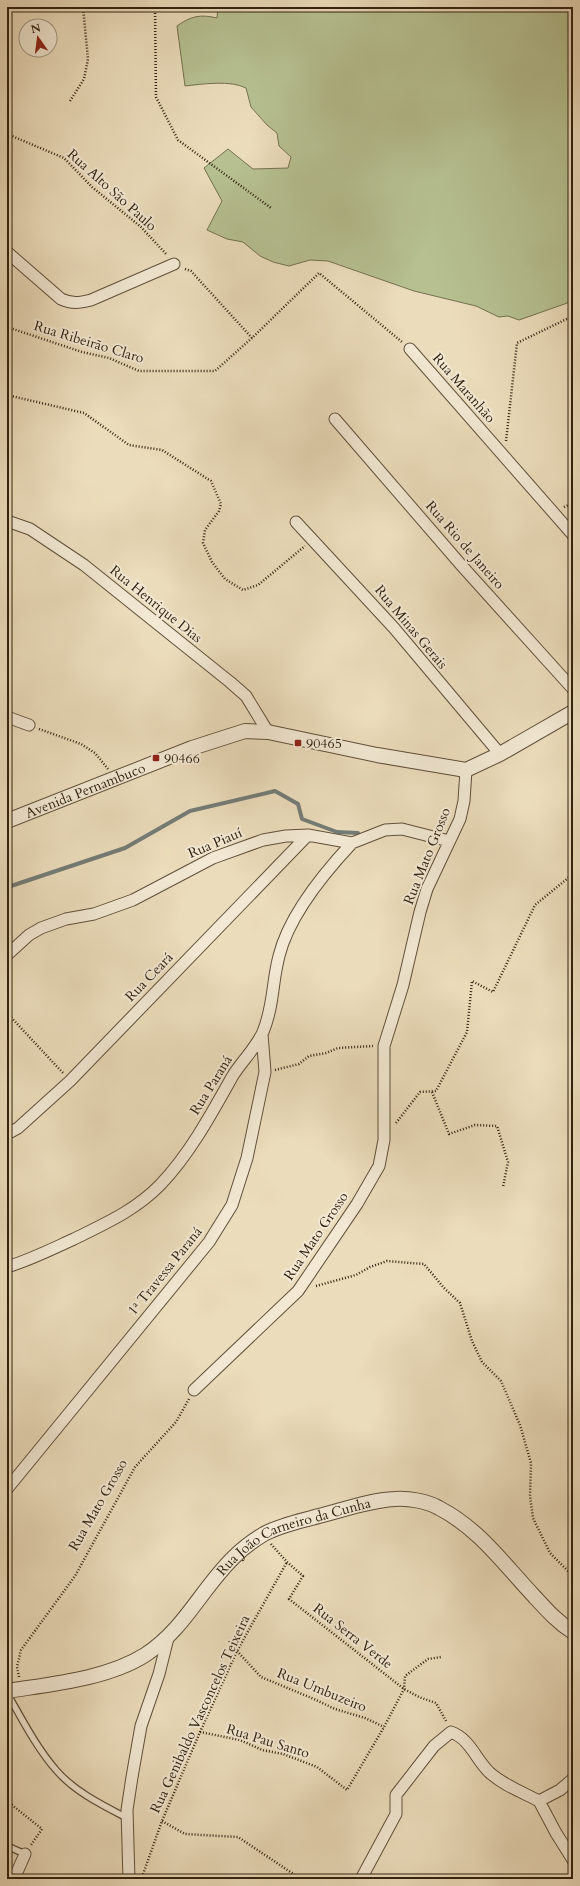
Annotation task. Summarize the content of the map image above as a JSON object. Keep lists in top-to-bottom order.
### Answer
{
  "streets": {
    "street": [
      "Rua Maranhão",
      "Rua Rio de Janeiro",
      "Rua Henrique Dias",
      "Rua Minas Gerais",
      "Avenida Pernambuco",
      "Rua Piauí",
      "Rua Mato Grosso",
      "Rua Ceará",
      "Rua Paraná",
      "1ª Travessa Paraná",
      "Rua João Carneiro da Cunha"
    ],
    "path": [
      "Rua Alto São Paulo",
      "Rua Ribeirão Claro",
      "Rua Serra Verde",
      "Rua Umbuzeiro",
      "Rua Genibaldo Vasconcelos Teixeira",
      "Rua Pau Santo"
    ]
  },
  "crossings": [
    ["Rua Ribeirão Claro", "Rua Maranhão"],
    ["Rua Henrique Dias", "Avenida Pernambuco"],
    ["Avenida Pernambuco", "Rua Mato Grosso"],
    ["Rua Piauí", "Rua Mato Grosso"],
    ["Rua Piauí", "Rua Ceará"],
    ["Rua Piauí", "Rua Paraná"],
    ["Rua Mato Grosso", "Rua João Carneiro da Cunha"],
    ["Rua Paraná", "1ª Travessa Paraná"],
    ["Rua Serra Verde", "Rua Genibaldo Vasconcelos Teixeira"],
    ["Rua Umbuzeiro", "Rua Genibaldo Vasconcelos Teixeira"],
    ["Rua Umbuzeiro", "Rua Pau Santo"],
    ["Rua Genibaldo Vasconcelos Teixeira", "Rua Pau Santo"]
  ],
  "places": {
    "transit": ["90465", "90466"]
  },
  "north": "top"
}
